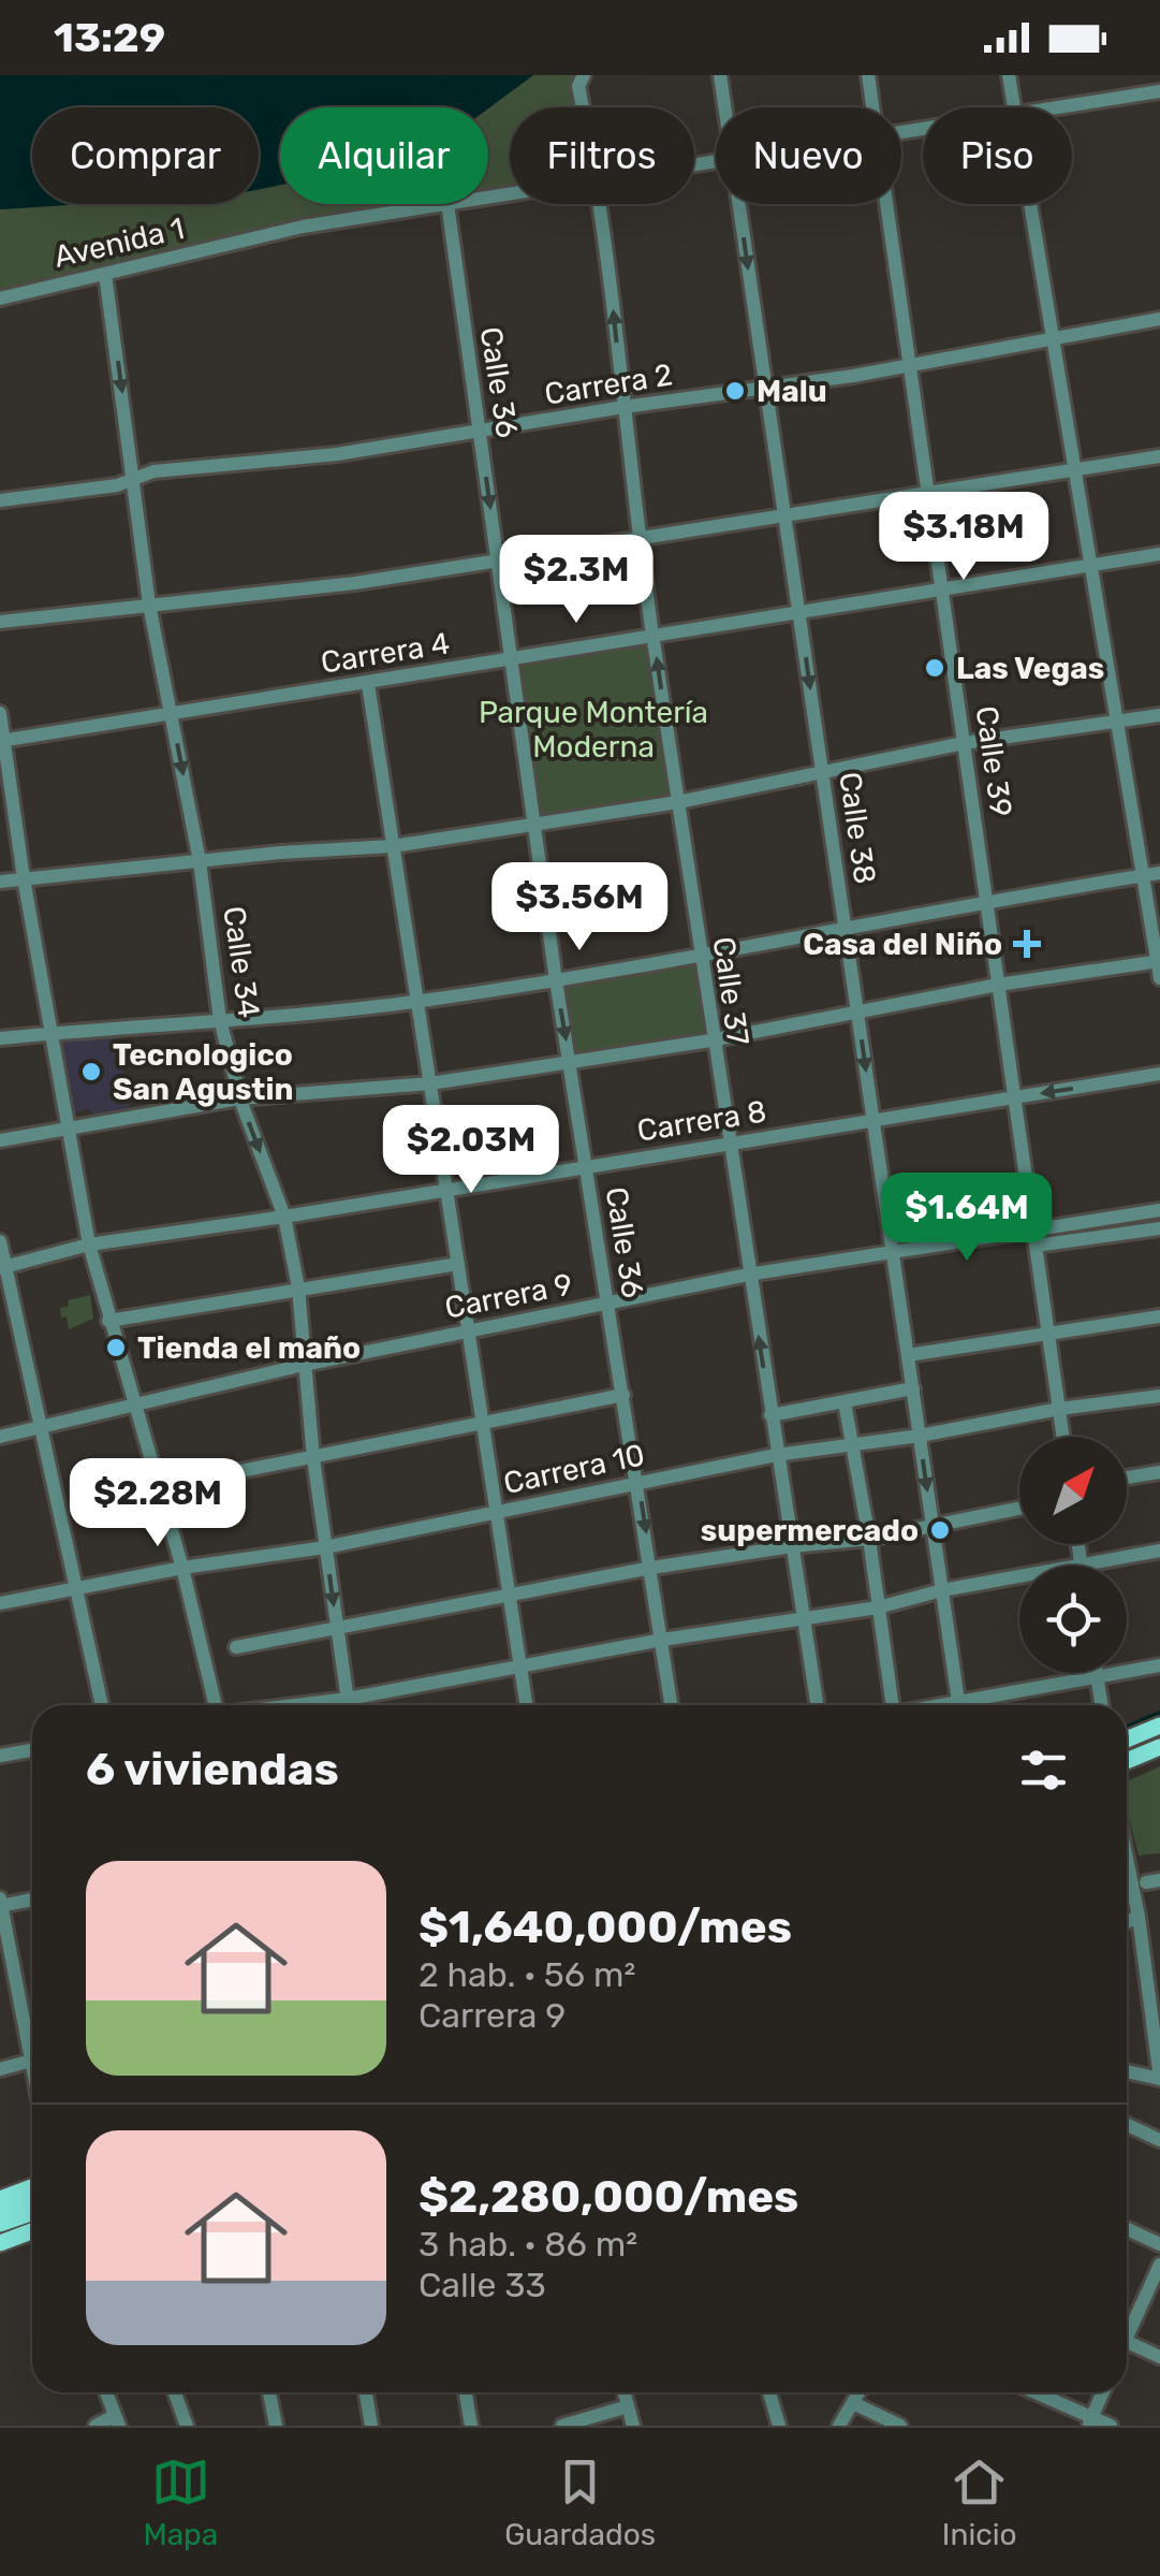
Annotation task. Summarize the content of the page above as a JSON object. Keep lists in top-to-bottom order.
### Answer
{
  "streets": {
    "street": [
      "Avenida 1",
      "Calle 36",
      "Carrera 2",
      "Carrera 4",
      "Calle 39",
      "Calle 38",
      "Calle 34",
      "Calle 37",
      "Carrera 8",
      "Carrera 9",
      "Carrera 10"
    ]
  },
  "crossings": [
    ["Avenida 1", "Calle 34"],
    ["Calle 36", "Carrera 2"],
    ["Calle 36", "Carrera 4"],
    ["Calle 36", "Carrera 8"],
    ["Calle 36", "Carrera 9"],
    ["Calle 36", "Carrera 10"],
    ["Carrera 2", "Calle 39"],
    ["Carrera 2", "Calle 38"],
    ["Carrera 2", "Calle 34"],
    ["Carrera 2", "Calle 37"],
    ["Carrera 4", "Calle 39"],
    ["Carrera 4", "Calle 38"],
    ["Carrera 4", "Calle 34"],
    ["Carrera 4", "Calle 37"],
    ["Calle 39", "Carrera 8"],
    ["Calle 39", "Carrera 9"],
    ["Calle 39", "Carrera 10"],
    ["Calle 38", "Carrera 8"],
    ["Calle 38", "Carrera 9"],
    ["Calle 38", "Carrera 10"],
    ["Calle 34", "Carrera 8"],
    ["Calle 34", "Carrera 9"],
    ["Calle 34", "Carrera 10"],
    ["Calle 37", "Carrera 8"],
    ["Calle 37", "Carrera 9"],
    ["Calle 37", "Carrera 10"]
  ],
  "one_way": ["Calle 38", "Calle 34"],
  "parks": ["Parque Montería Moderna"],
  "places": {
    "other": [
      "Malu",
      "Las Vegas",
      "Tecnologico San Agustin",
      "Tienda el maño",
      "supermercado"
    ],
    "health": ["Casa del Niño"]
  },
  "north": "top right",
  "page": {
    "status": "13:29",
    "chip": [
      "Comprar",
      "Alquilar",
      "Filtros",
      "Nuevo",
      "Piso"
    ],
    "price": [
      "$3.18M",
      "$2.3M",
      "$3.56M",
      "$2.03M",
      "$1.64M",
      "$2.28M"
    ],
    "heading": "6 viviendas",
    "list": [
      {
        "name": "$1,640,000/mes",
        "note": "2 hab. · 56 m² · Carrera 9"
      },
      {
        "name": "$2,280,000/mes",
        "note": "3 hab. · 86 m² · Calle 33"
      }
    ],
    "tabs": ["Mapa", "Guardados", "Inicio"]
  }
}
